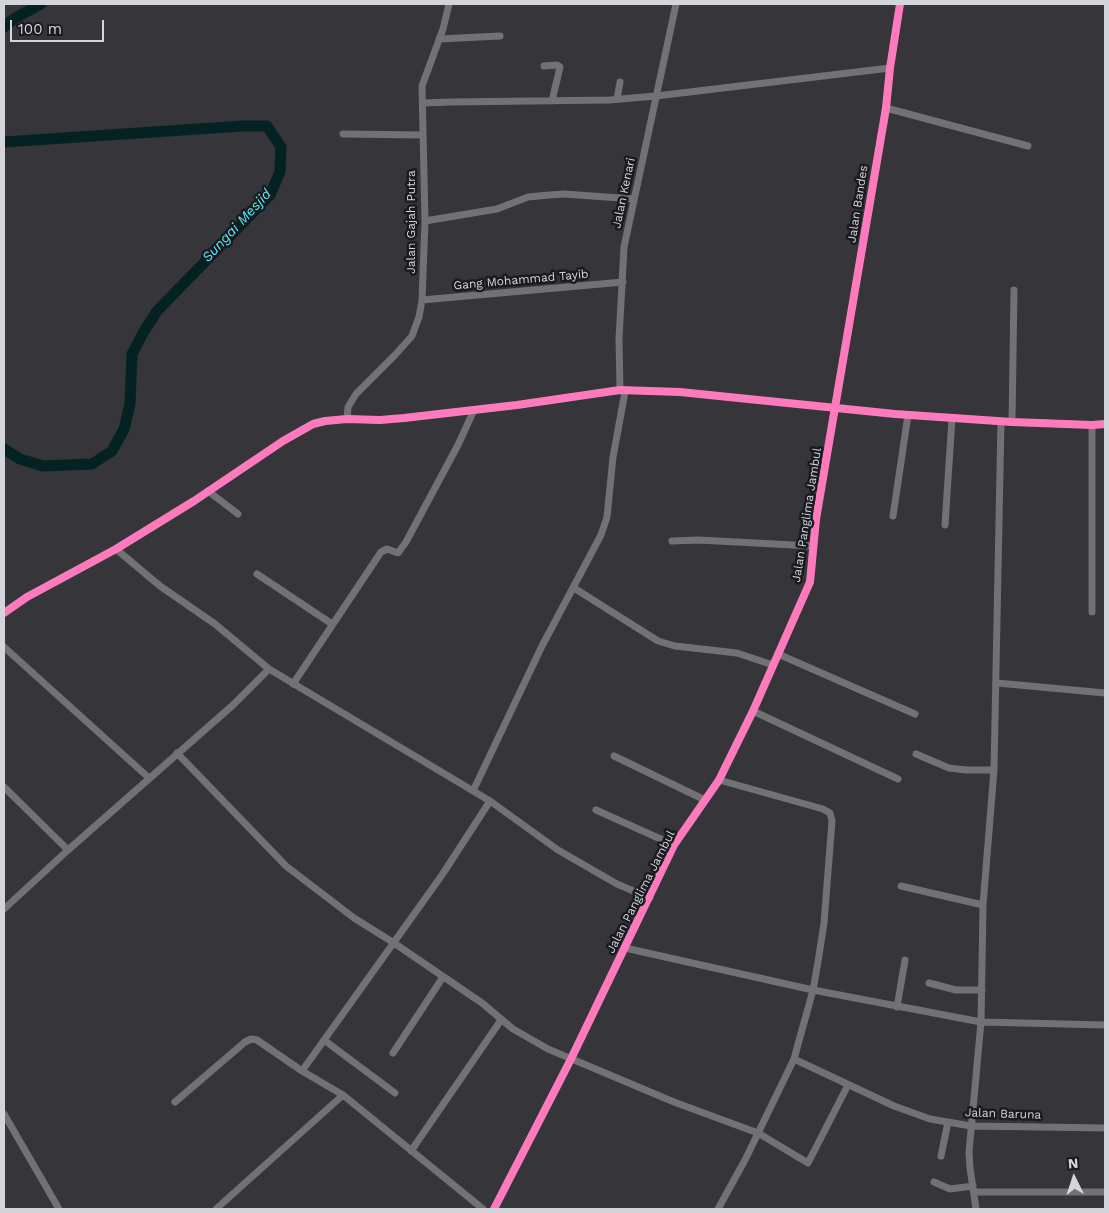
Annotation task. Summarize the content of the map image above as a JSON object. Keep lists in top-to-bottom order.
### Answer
{
  "streets": {
    "street": [
      "Jalan Kenari",
      "Jalan Bandes",
      "Jalan Gajah Putra",
      "Gang Mohammad Tayib",
      "Jalan Panglima Jambul",
      "Jalan Baruna"
    ]
  },
  "crossings": [
    ["Jalan Kenari", "Gang Mohammad Tayib"],
    ["Jalan Bandes", "Jalan Panglima Jambul"],
    ["Jalan Gajah Putra", "Gang Mohammad Tayib"]
  ],
  "water": ["Sungai Mesjid"],
  "scale_bar": "100 m",
  "north": "top"
}
